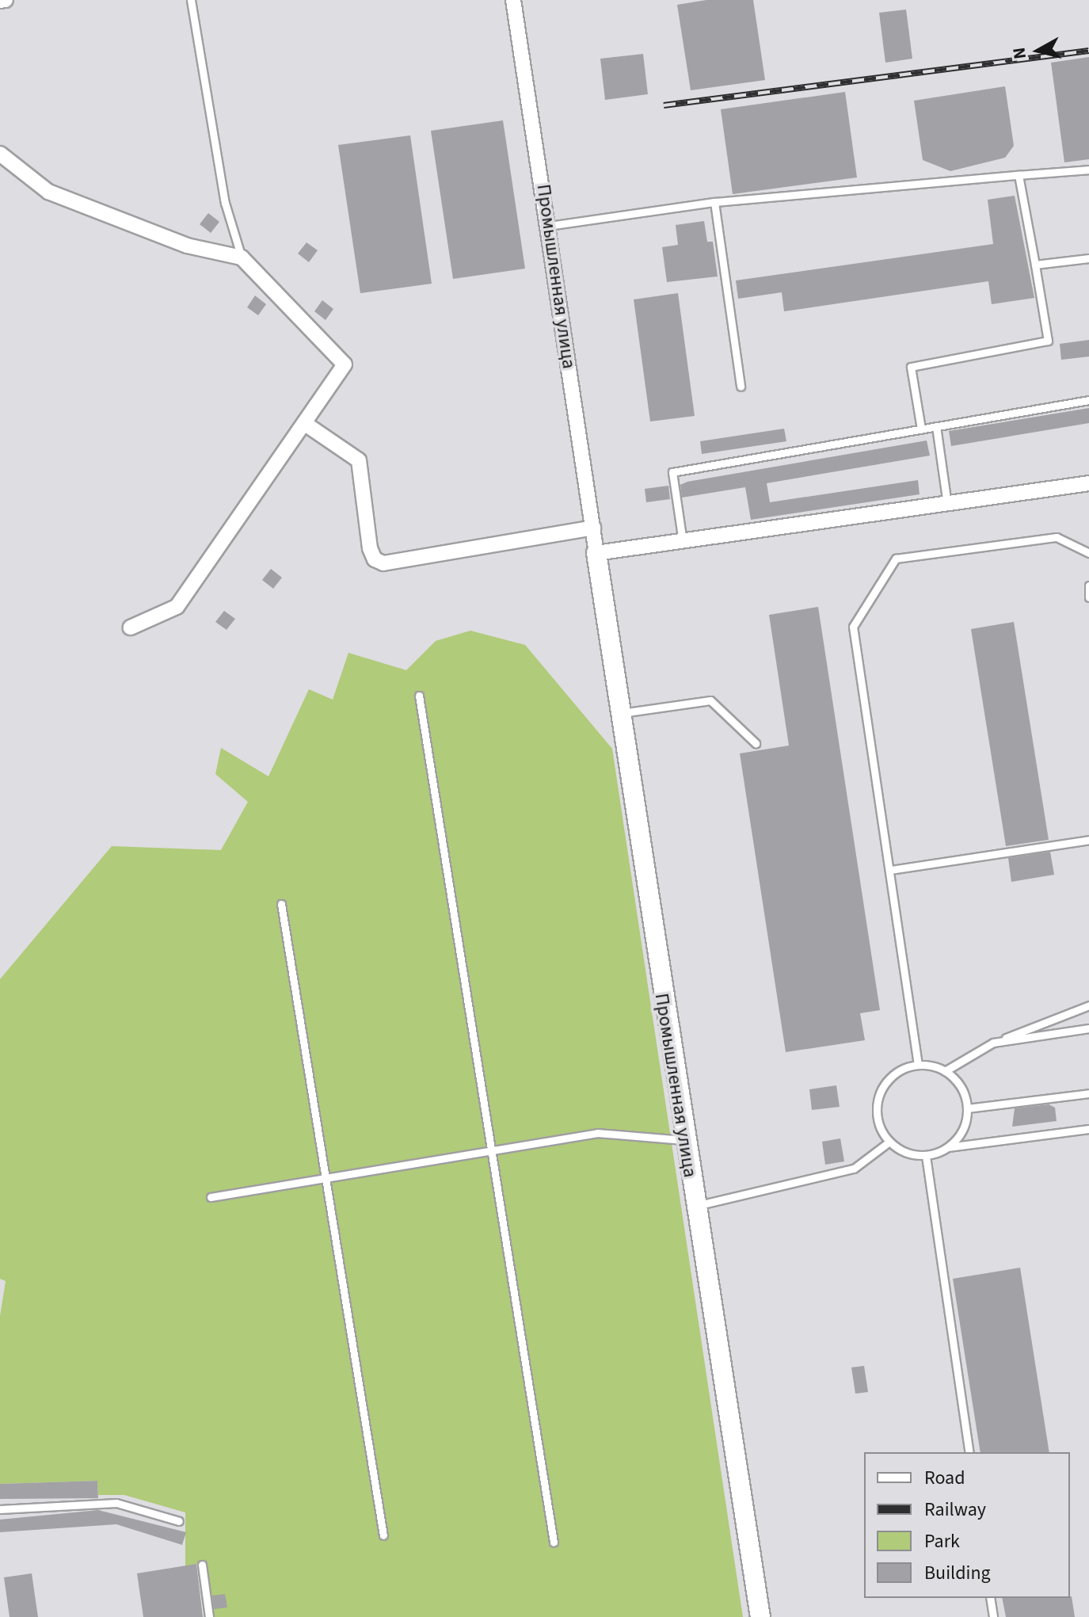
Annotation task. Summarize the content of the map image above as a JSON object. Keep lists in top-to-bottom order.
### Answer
{
  "streets": {
    "street": ["Промышленная улица"]
  },
  "legend": [
    "Road",
    "Railway",
    "Park",
    "Building"
  ],
  "north": "left"
}
